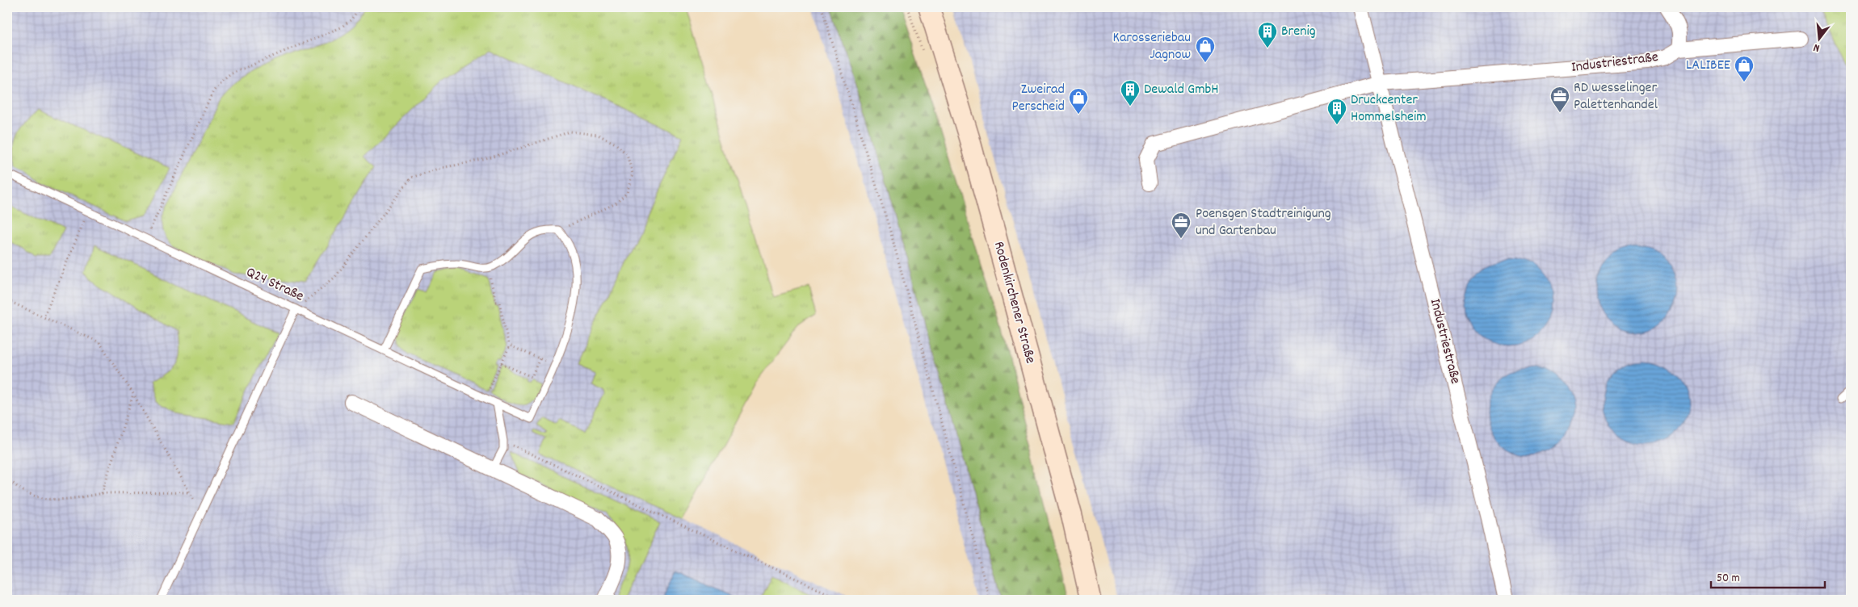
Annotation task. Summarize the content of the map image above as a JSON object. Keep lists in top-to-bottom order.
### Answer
{
  "streets": {
    "main road": ["Rodenkirchener Straße"],
    "street": ["Industriestraße"],
    "lane": ["Q24 Straße"]
  },
  "places": {
    "building": ["Brenig", "Dewald GmbH", "Druckcenter Hommelsheim"],
    "shop": ["Karosseriebau Jagnow", "LALIBEE", "Zweirad Perscheid"],
    "office": ["RD wesselinger Palettenhandel", "Poensgen Stadtreinigung und Gartenbau"]
  },
  "scale_bar": "50 m",
  "north": "bottom"
}
